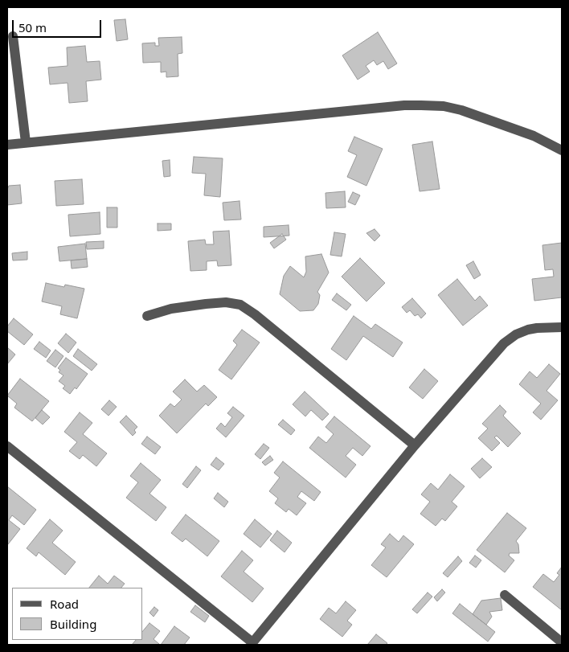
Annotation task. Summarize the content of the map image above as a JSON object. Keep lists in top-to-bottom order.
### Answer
{
  "legend": ["Road", "Building"],
  "scale_bar": "50 m"
}
